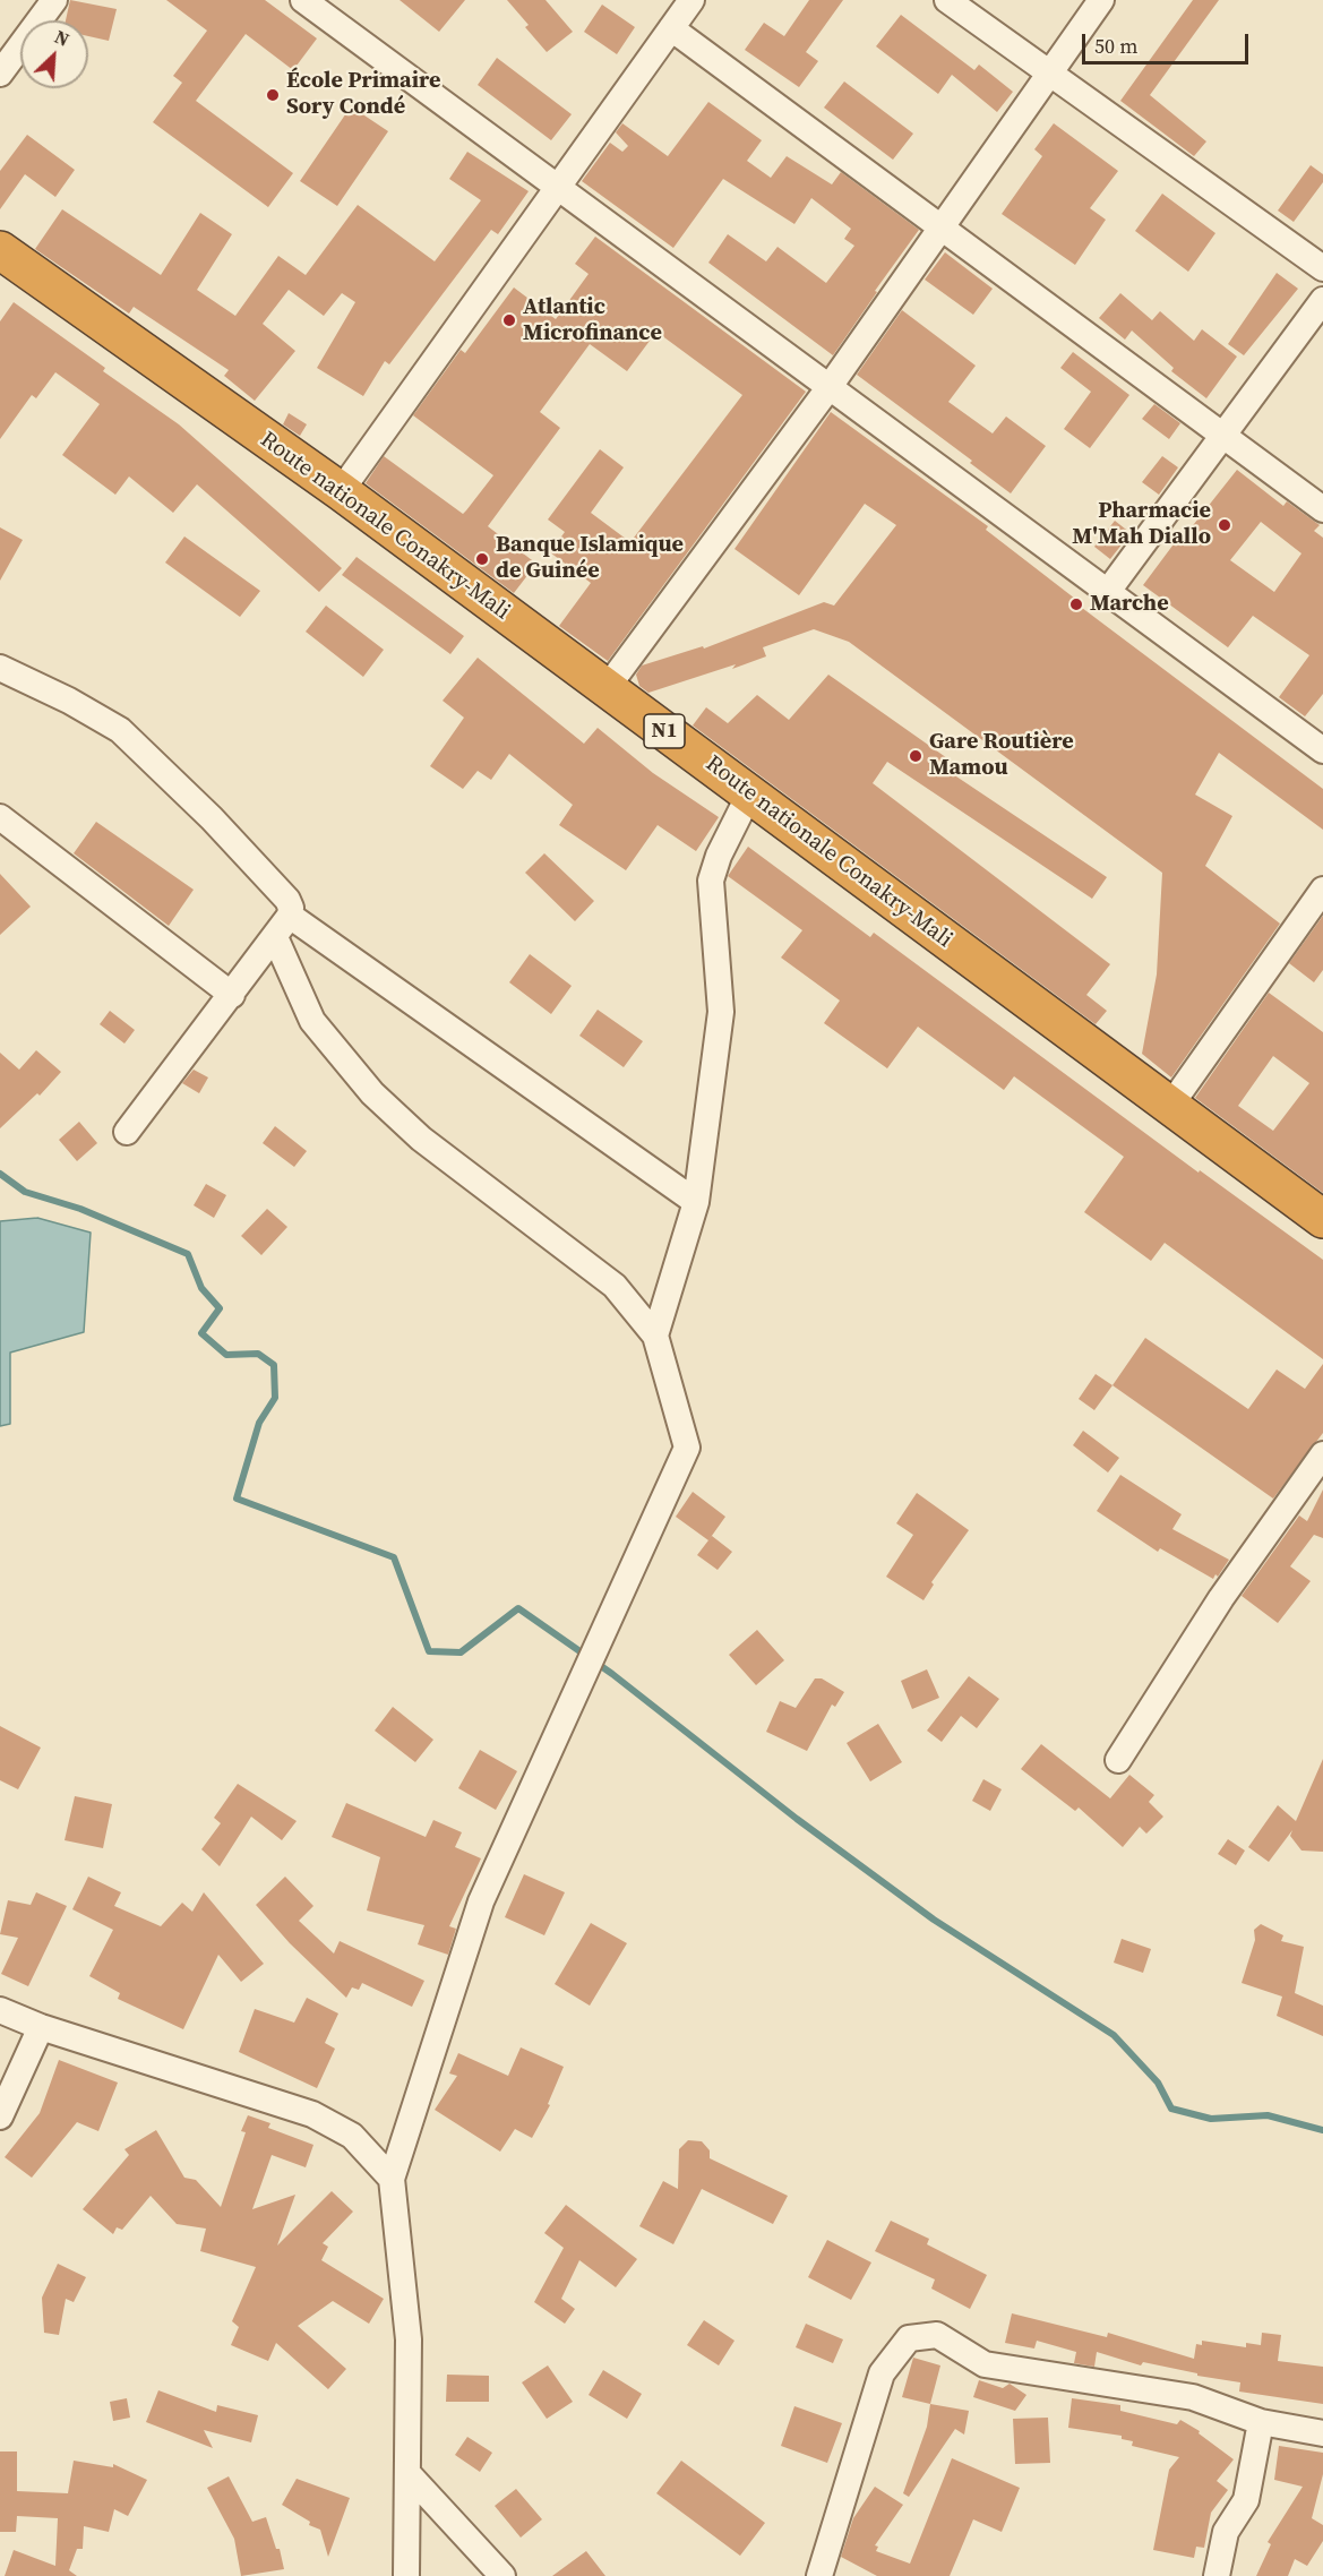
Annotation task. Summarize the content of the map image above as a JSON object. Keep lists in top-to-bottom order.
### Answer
{
  "streets": {
    "highway": ["Route nationale Conakry-Mali", "N1"]
  },
  "places": [
    "École Primaire Sory Condé",
    "Atlantic Microfinance",
    "Pharmacie M'Mah Diallo",
    "Banque Islamique de Guinée",
    "Marche",
    "Gare Routière Mamou"
  ],
  "scale_bar": "50 m",
  "north": "top right"
}
